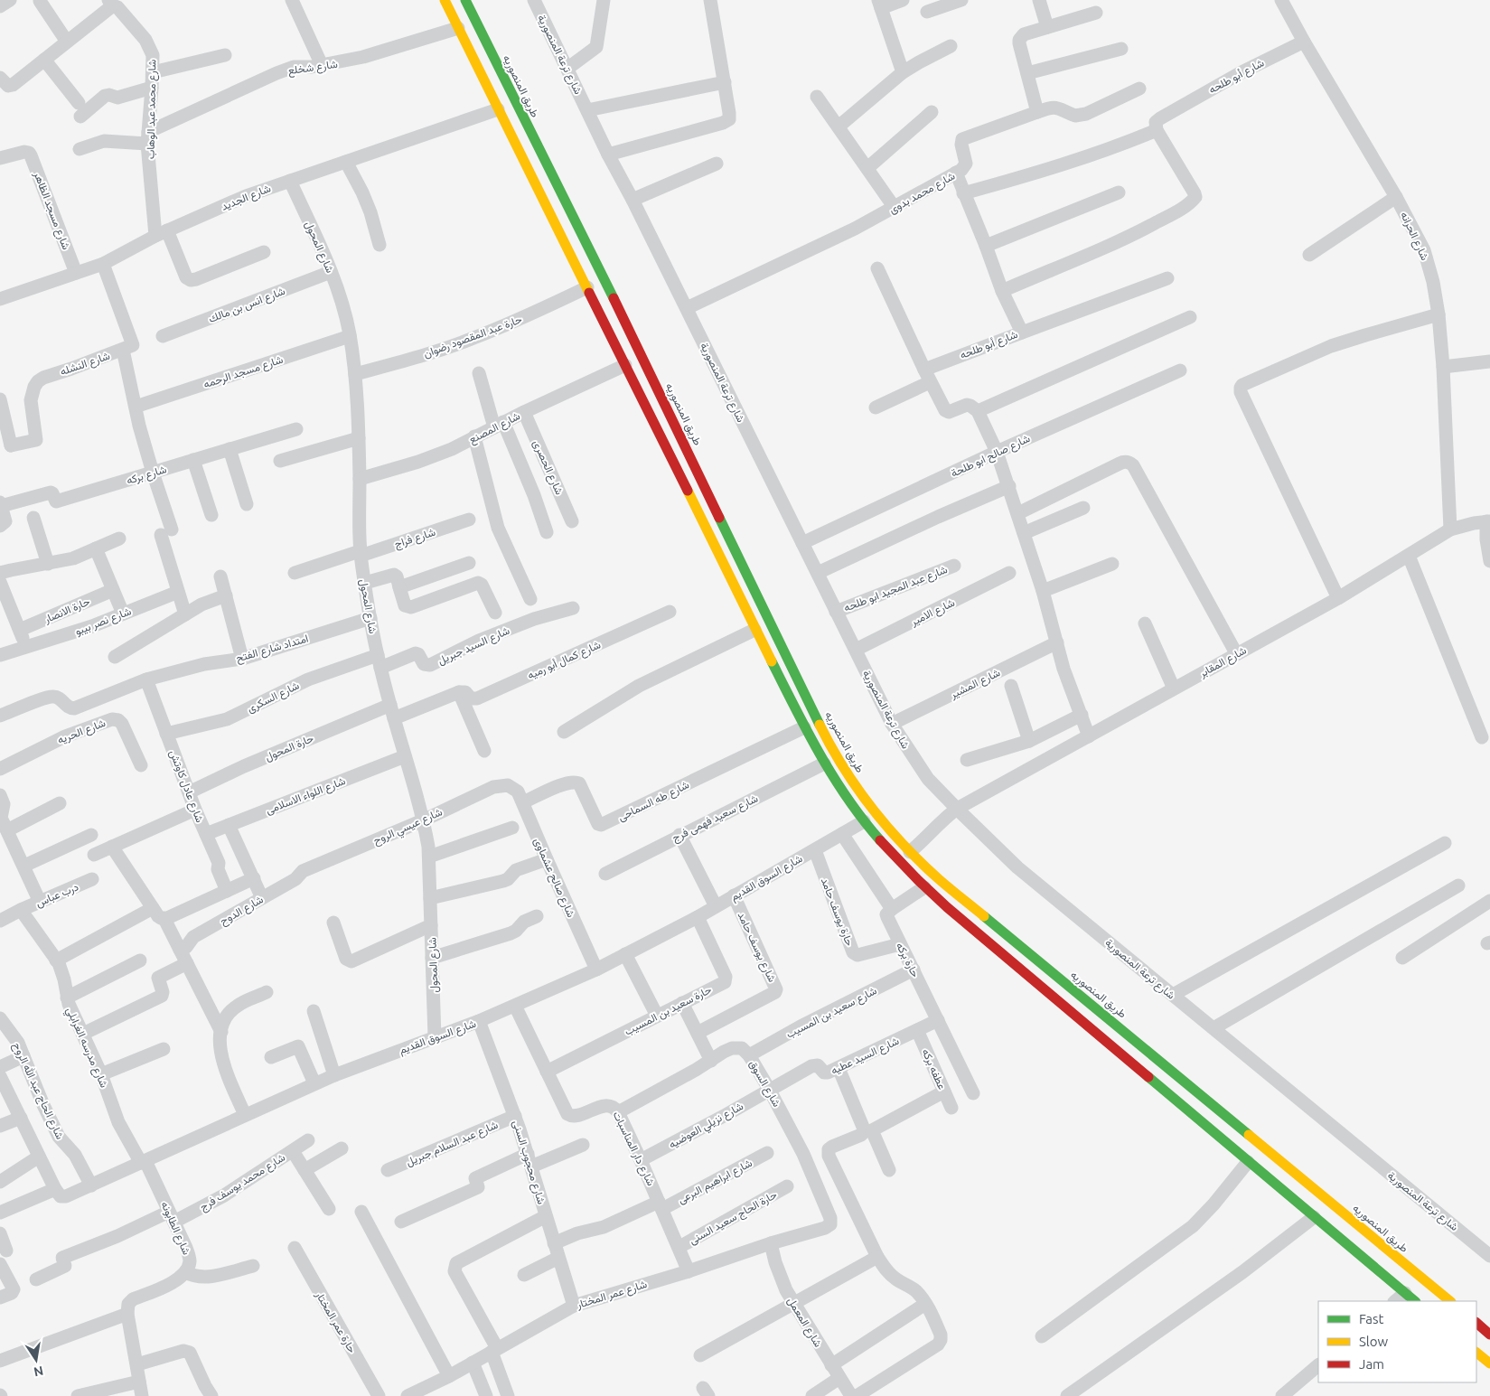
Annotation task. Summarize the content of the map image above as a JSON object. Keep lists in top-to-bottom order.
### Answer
{
  "streets": {
    "main road": ["طريق المنصوريه"],
    "street": [
      "شارع ترعة المنصورية",
      "شارع شخلع",
      "شارع أبو طلحه",
      "شارع محمد عبد الوهاب",
      "شارع محمد بدوى",
      "شارع الجديد",
      "شارع مسجد الظاهر",
      "شارع الحرانه",
      "شارع المحول",
      "شارع انس بن مالك",
      "حارة عبد المقصود رضوان",
      "شارع النشله",
      "شارع مسجد الرحمه",
      "شارع المصنع",
      "شارع صالح ابو طلحة",
      "شارع الحصرى",
      "شارع بركه",
      "شارع فراج",
      "شارع عبد المجيد ابو طلحه",
      "حارة الانصار",
      "شارع الامير",
      "شارع نصر بيبو",
      "شارع السيد جبريل",
      "امتداد شارع الفتح",
      "شارع كمال أبو رميه",
      "شارع المقابر",
      "شارع المشير",
      "شارع السكرى",
      "شارع الحريه",
      "حارة المحول",
      "شارع عادل كاوتش",
      "شارع اللواء الاسلامى",
      "شارع طه السماحى",
      "شارع سعيد فهمى فرج",
      "شارع عيسي الروح",
      "شارع صالح عشماوى",
      "شارع السوق القديم",
      "درب عباس",
      "شارع الدوح",
      "حارة يوسف حامد",
      "شارع يوسف حامد",
      "حارة بركه",
      "حارة سعيد بن المسيب",
      "شارع سعيد بن المسيب",
      "شارع مدرسه الغرابلي",
      "شارع السيد عطيه",
      "عطفه بركه",
      "شارع السوق",
      "شارع الحاج عبد الله الروح",
      "شارع نزيلي العوضيه",
      "شارع عبد السلام جبريل",
      "شارع دار المناسبات",
      "شارع محجوب السنى",
      "شارع ابراهيم البرعى",
      "شارع محمد يوسف فرج",
      "حارة الحاج سعيد السنى",
      "شارع الطابونه",
      "شارع عمر المختار",
      "حارة عمر المختار",
      "شارع المعمل"
    ]
  },
  "crossings": [
    ["شارع ترعة المنصورية", "شارع محمد بدوى"],
    ["شارع ترعة المنصورية", "شارع صالح ابو طلحة"],
    ["شارع ترعة المنصورية", "شارع عبد المجيد ابو طلحه"],
    ["شارع ترعة المنصورية", "شارع الامير"],
    ["شارع ترعة المنصورية", "شارع المقابر"],
    ["شارع ترعة المنصورية", "شارع المشير"],
    ["شارع شخلع", "طريق المنصوريه"],
    ["شارع شخلع", "شارع محمد عبد الوهاب"],
    ["شارع أبو طلحه", "شارع محمد بدوى"],
    ["شارع أبو طلحه", "شارع الحرانه"],
    ["طريق المنصوريه", "شارع الجديد"],
    ["طريق المنصوريه", "حارة عبد المقصود رضوان"],
    ["طريق المنصوريه", "شارع المصنع"],
    ["طريق المنصوريه", "شارع المقابر"],
    ["طريق المنصوريه", "شارع طه السماحى"],
    ["طريق المنصوريه", "شارع سعيد فهمى فرج"],
    ["طريق المنصوريه", "شارع السوق القديم"],
    ["شارع محمد عبد الوهاب", "شارع الجديد"],
    ["شارع الجديد", "شارع مسجد الظاهر"],
    ["شارع الجديد", "شارع المحول"],
    ["شارع الجديد", "شارع النشله"],
    ["شارع الحرانه", "شارع المقابر"],
    ["شارع المحول", "شارع انس بن مالك"],
    ["شارع المحول", "حارة عبد المقصود رضوان"],
    ["شارع المحول", "شارع مسجد الرحمه"],
    ["شارع المحول", "شارع المصنع"],
    ["شارع المحول", "شارع فراج"],
    ["شارع المحول", "شارع السيد جبريل"],
    ["شارع المحول", "امتداد شارع الفتح"],
    ["شارع المحول", "شارع السكرى"],
    ["شارع المحول", "حارة المحول"],
    ["شارع المحول", "شارع اللواء الاسلامى"],
    ["شارع المحول", "شارع عيسي الروح"],
    ["شارع المحول", "شارع السوق القديم"],
    ["شارع المصنع", "شارع الحصرى"],
    ["شارع السيد جبريل", "شارع السكرى"],
    ["امتداد شارع الفتح", "شارع عادل كاوتش"],
    ["شارع السكرى", "شارع عادل كاوتش"],
    ["حارة المحول", "شارع عادل كاوتش"],
    ["شارع عادل كاوتش", "شارع اللواء الاسلامى"],
    ["شارع طه السماحى", "شارع صالح عشماوى"],
    ["شارع عيسي الروح", "شارع صالح عشماوى"],
    ["شارع عيسي الروح", "شارع الدوح"],
    ["شارع صالح عشماوى", "شارع السوق القديم"],
    ["شارع السوق القديم", "حارة يوسف حامد"],
    ["شارع السوق القديم", "شارع يوسف حامد"],
    ["شارع السوق القديم", "حارة سعيد بن المسيب"],
    ["شارع السوق القديم", "شارع مدرسه الغرابلي"],
    ["شارع السوق القديم", "شارع الحاج عبد الله الروح"],
    ["شارع السوق القديم", "شارع دار المناسبات"],
    ["شارع السوق القديم", "شارع محجوب السنى"],
    ["شارع السوق القديم", "شارع الطابونه"],
    ["درب عباس", "شارع مدرسه الغرابلي"],
    ["حارة يوسف حامد", "حارة بركه"],
    ["حارة بركه", "شارع سعيد بن المسيب"],
    ["حارة بركه", "شارع السيد عطيه"],
    ["حارة سعيد بن المسيب", "شارع دار المناسبات"],
    ["شارع سعيد بن المسيب", "شارع السوق"],
    ["شارع مدرسه الغرابلي", "شارع الطابونه"],
    ["شارع السيد عطيه", "عطفه بركه"],
    ["شارع السيد عطيه", "شارع السوق"],
    ["شارع السيد عطيه", "شارع نزيلي العوضيه"],
    ["شارع السوق", "شارع نزيلي العوضيه"],
    ["شارع السوق", "شارع دار المناسبات"],
    ["شارع السوق", "شارع عمر المختار"],
    ["شارع نزيلي العوضيه", "شارع دار المناسبات"],
    ["شارع عبد السلام جبريل", "شارع محجوب السنى"],
    ["شارع دار المناسبات", "شارع ابراهيم البرعى"],
    ["شارع دار المناسبات", "حارة الحاج سعيد السنى"],
    ["شارع دار المناسبات", "شارع عمر المختار"],
    ["شارع محجوب السنى", "شارع ابراهيم البرعى"],
    ["شارع محجوب السنى", "شارع عمر المختار"],
    ["شارع محمد يوسف فرج", "شارع الطابونه"],
    ["شارع عمر المختار", "شارع المعمل"]
  ],
  "legend": ["Fast", "Slow", "Jam"],
  "north": "bottom"
}
